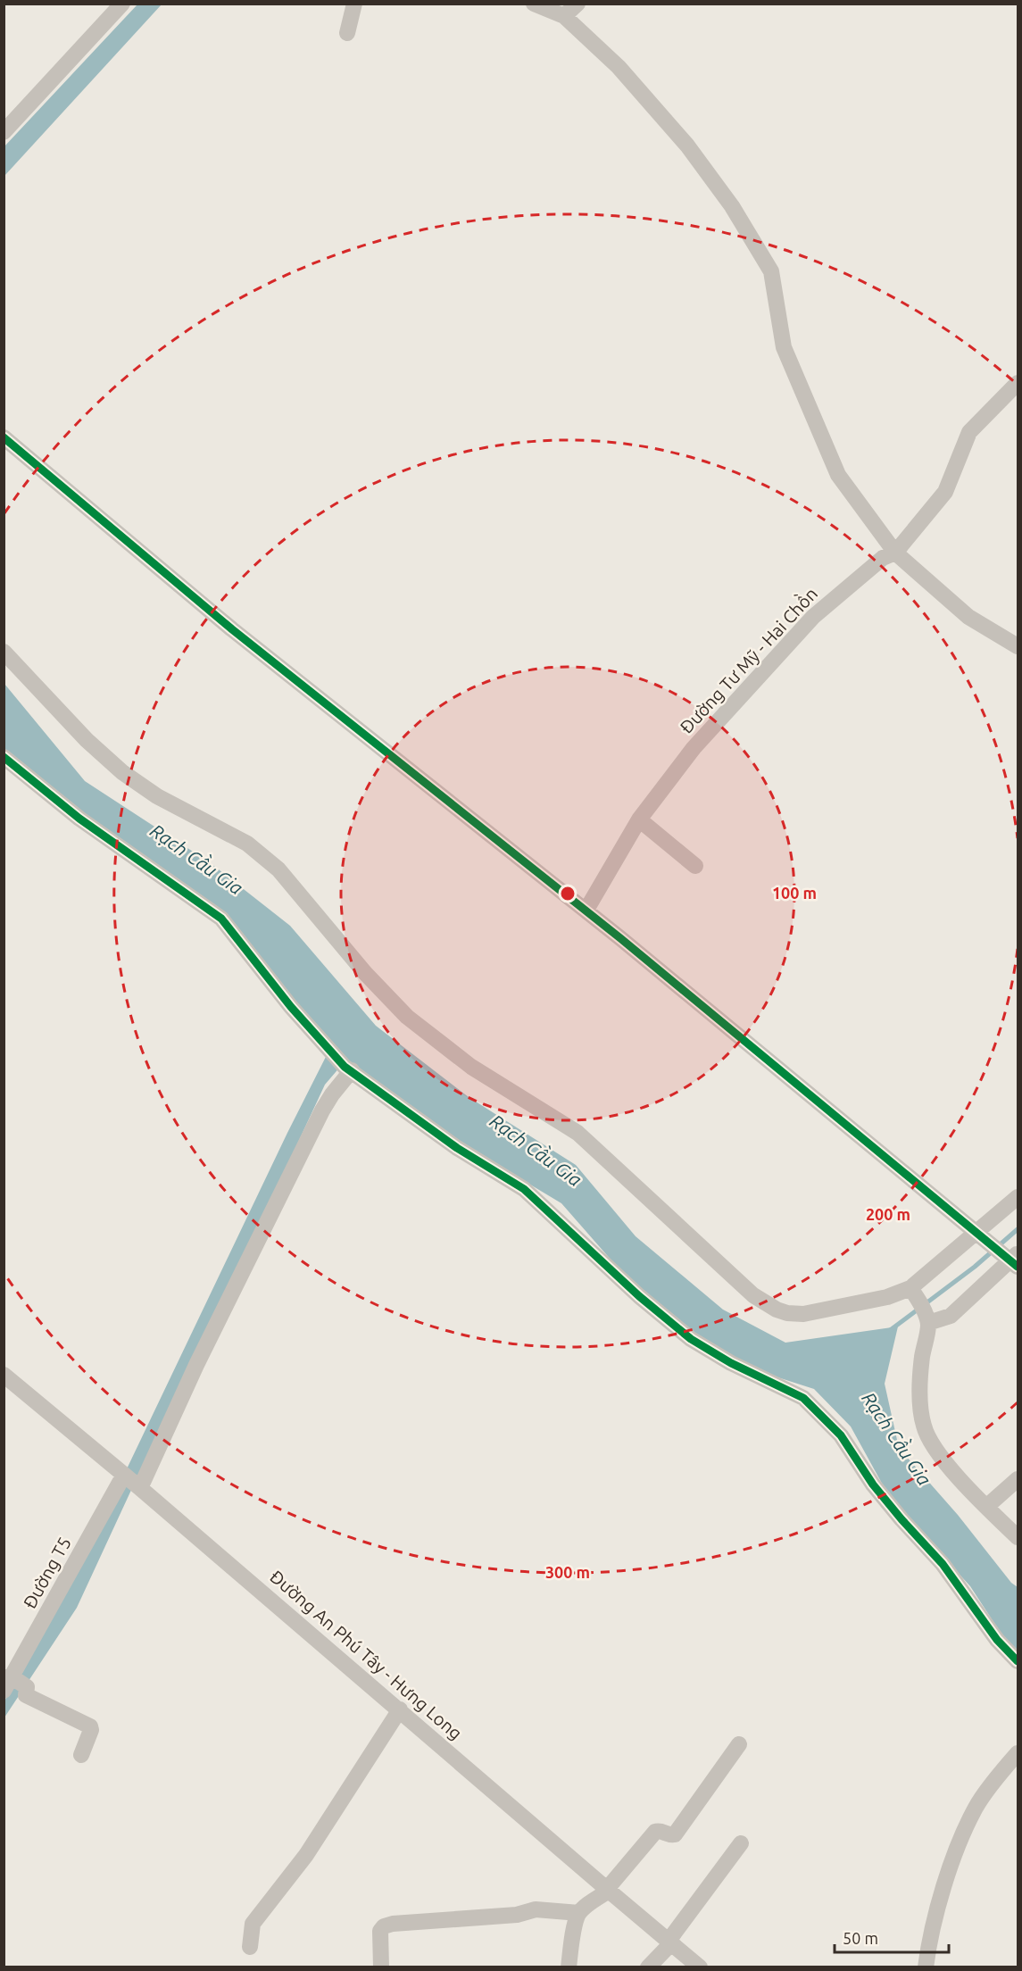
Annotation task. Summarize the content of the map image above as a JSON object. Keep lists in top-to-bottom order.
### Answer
{
  "streets": {
    "street": ["Đường Tư Mỹ - Hai Chồn", "Đường T5", "Đường An Phú Tây - Hưng Long"]
  },
  "crossings": [
    ["Đường T5", "Đường An Phú Tây - Hưng Long"]
  ],
  "water": ["Rạch Cầu Gia"],
  "scale_bar": "50 m",
  "rings": ["100 m", "200 m", "300 m"]
}
